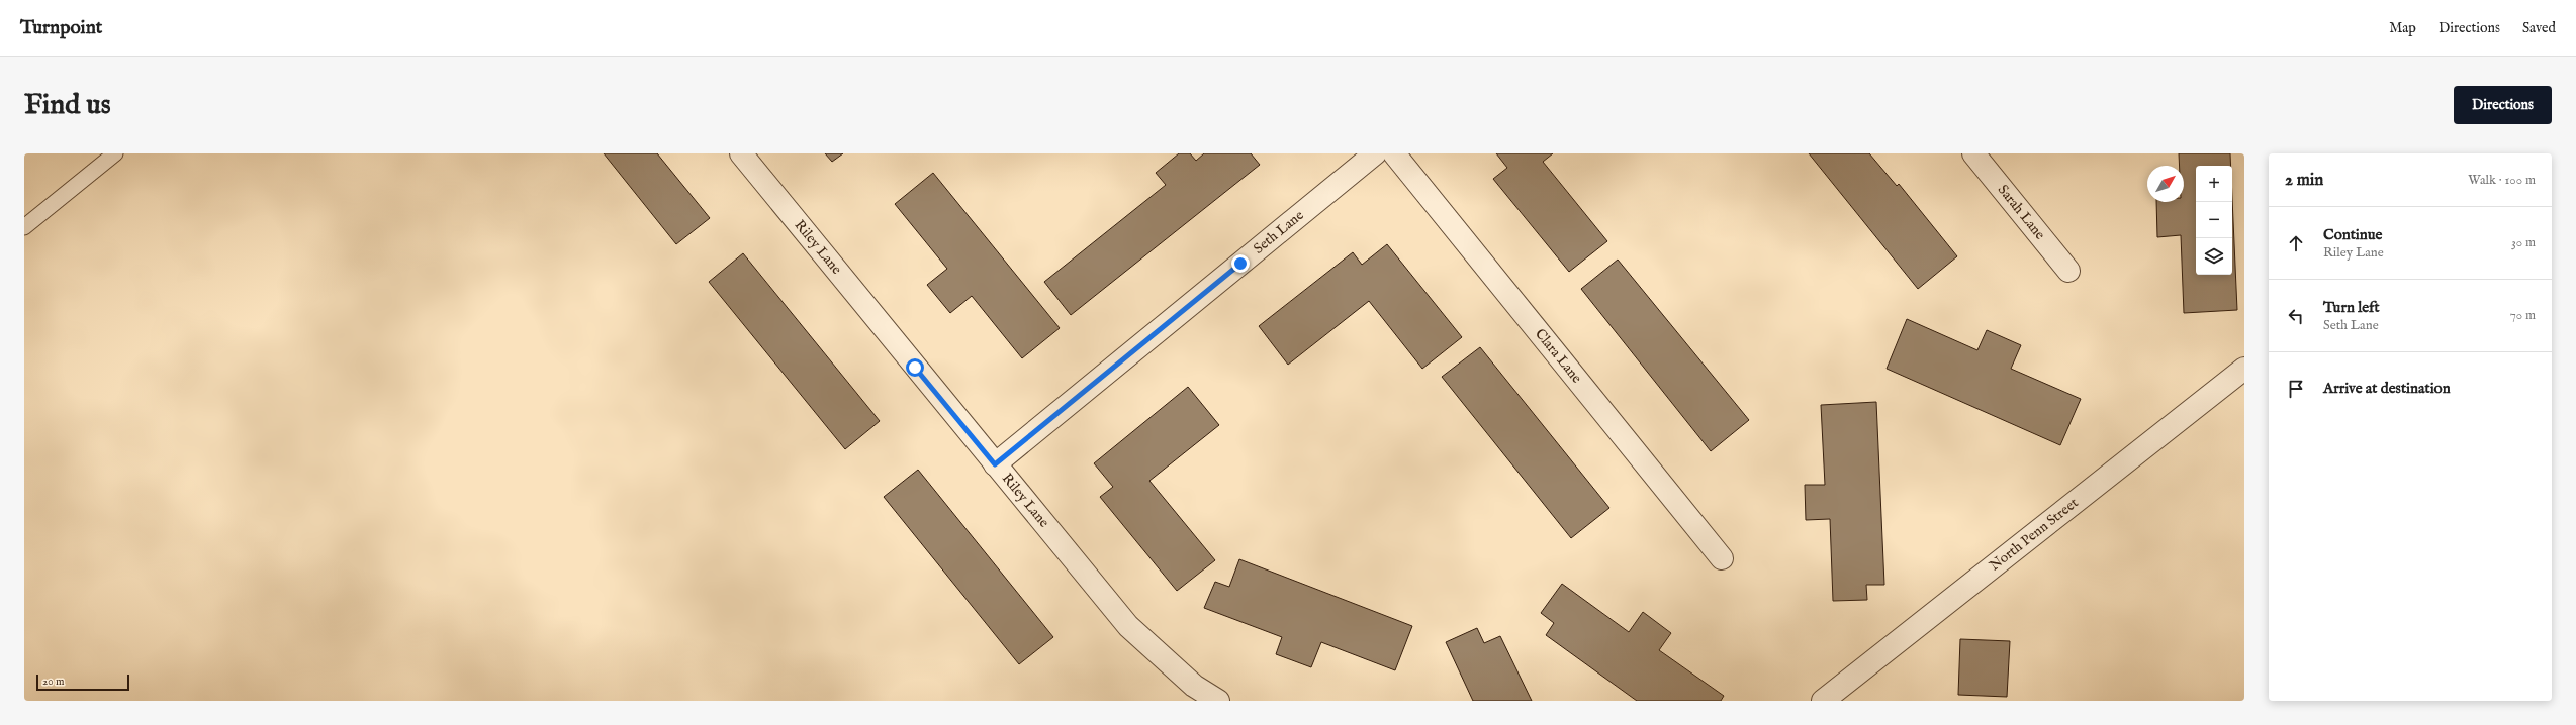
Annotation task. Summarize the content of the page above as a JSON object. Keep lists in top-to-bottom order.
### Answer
{
  "streets": {
    "street": [
      "Sarah Lane",
      "Seth Lane",
      "Riley Lane",
      "Clara Lane",
      "North Penn Street"
    ]
  },
  "crossings": [
    ["Seth Lane", "Riley Lane"]
  ],
  "scale_bar": "20 m",
  "north": "top right",
  "page": {
    "header": "Turnpoint",
    "nav": ["Map", "Directions", "Saved"],
    "buttons": "Directions",
    "title": "Find us",
    "heading": ["2 min", "Walk · 100 m"],
    "map_buttons": ["+", "−"],
    "list": [
      ["Continue", "Riley Lane", "30 m"],
      ["Turn left", "Seth Lane", "70 m"],
      "Arrive at destination"
    ],
    "scale": "20 m"
  }
}
